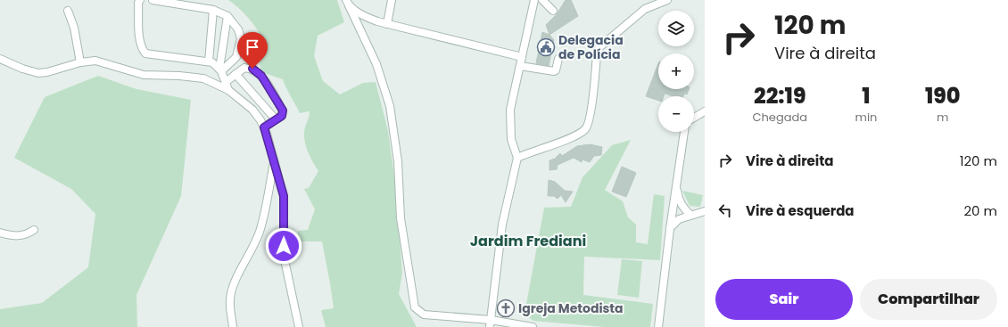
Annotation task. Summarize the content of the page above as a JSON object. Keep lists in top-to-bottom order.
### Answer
{
  "districts": ["Jardim Frediani"],
  "places": {
    "public building": ["Delegacia de Polícia"],
    "church": ["Igreja Metodista"]
  },
  "page": {
    "turn": ["120 m", "Vire à direita"],
    "map_buttons": ["+", "−"],
    "eta": [
      "22:19",
      "Chegada",
      "1",
      "min",
      "190",
      "m"
    ],
    "list": [
      {
        "name": "Vire à direita",
        "value": "120 m"
      },
      {
        "name": "Vire à esquerda",
        "value": "20 m"
      }
    ],
    "buttons": ["Sair", "Compartilhar"]
  }
}
